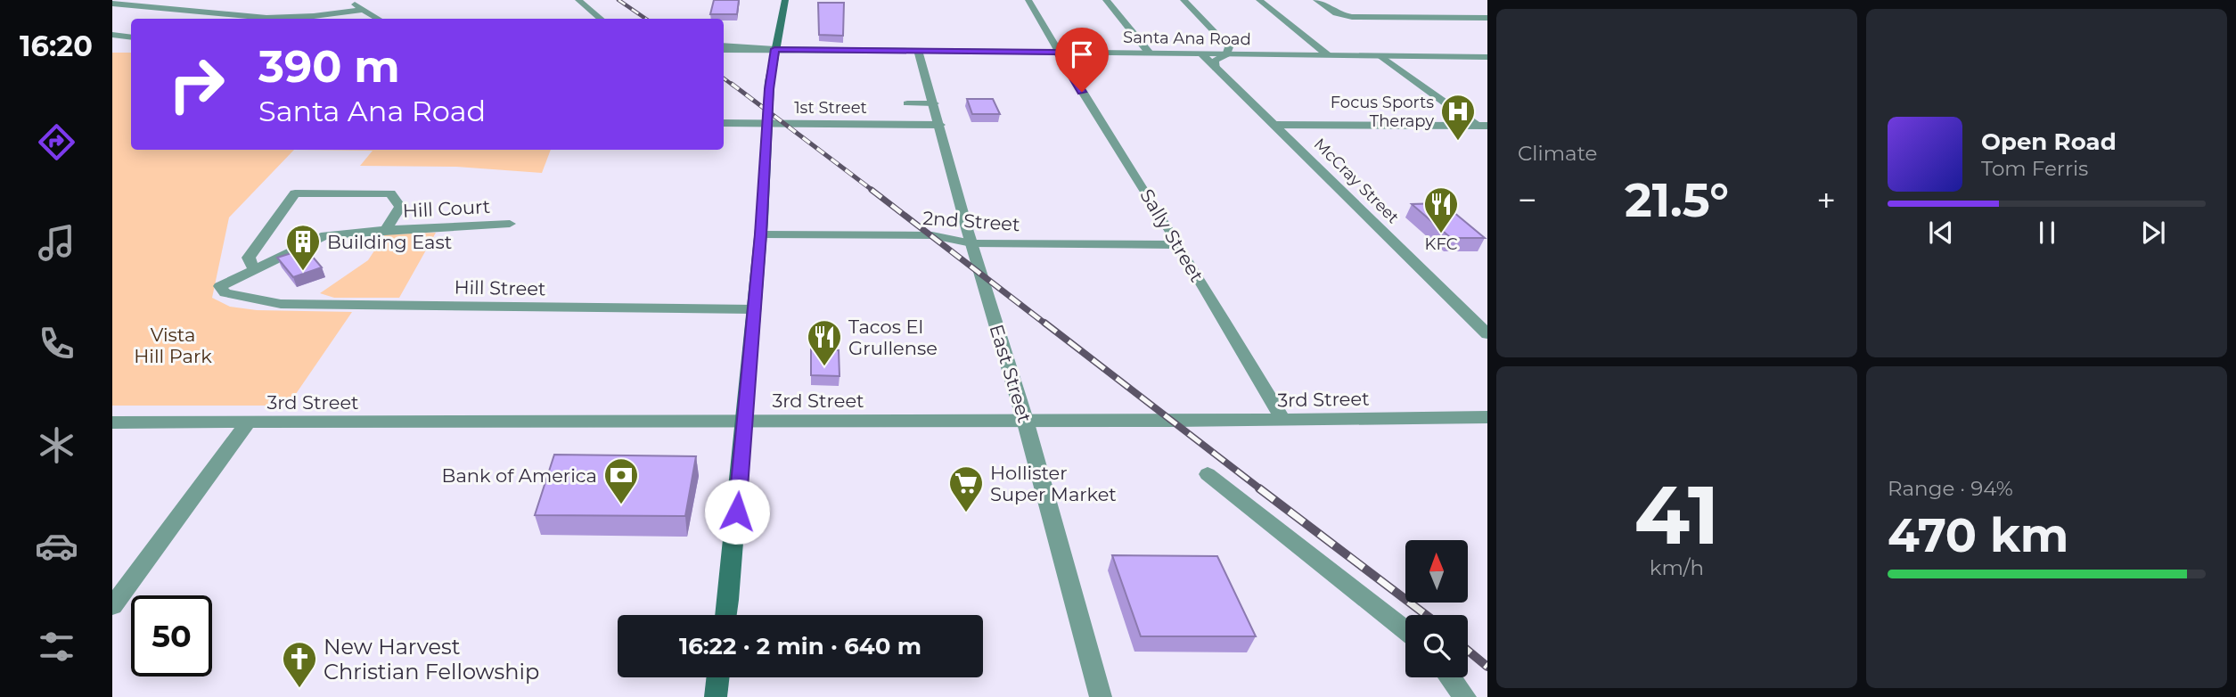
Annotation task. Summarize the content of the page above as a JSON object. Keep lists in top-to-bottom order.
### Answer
{
  "streets": {
    "street": [
      "Santa Ana Road",
      "1st Street",
      "McCray Street",
      "Hill Court",
      "2nd Street",
      "Sally Street",
      "Hill Street",
      "East Street",
      "3rd Street"
    ]
  },
  "crossings": [
    ["Santa Ana Road", "McCray Street"],
    ["Santa Ana Road", "Sally Street"],
    ["Santa Ana Road", "East Street"],
    ["1st Street", "East Street"],
    ["Hill Court", "Hill Street"],
    ["2nd Street", "Sally Street"],
    ["2nd Street", "East Street"],
    ["Sally Street", "3rd Street"],
    ["East Street", "3rd Street"]
  ],
  "parks": ["Vista Hill Park"],
  "places": {
    "hospital": ["Focus Sports Therapy"],
    "restaurant": ["KFC", "Tacos El Grullense"],
    "building": ["Building East"],
    "bank": ["Bank of America"],
    "supermarket": ["Hollister Super Market"],
    "church": ["New Harvest Christian Fellowship"]
  },
  "north": "top",
  "page": {
    "tabs": "16:20",
    "tile": [
      "Climate",
      ["41", "km/h"],
      ["Range · 94%", "470 km"]
    ],
    "turn": ["390 m", "Santa Ana Road"],
    "song": ["Open Road", "Tom Ferris"],
    "heat": ["−", "21.5°", "+"],
    "limit": "50",
    "trip": "16:22 · 2 min · 640 m"
  }
}
